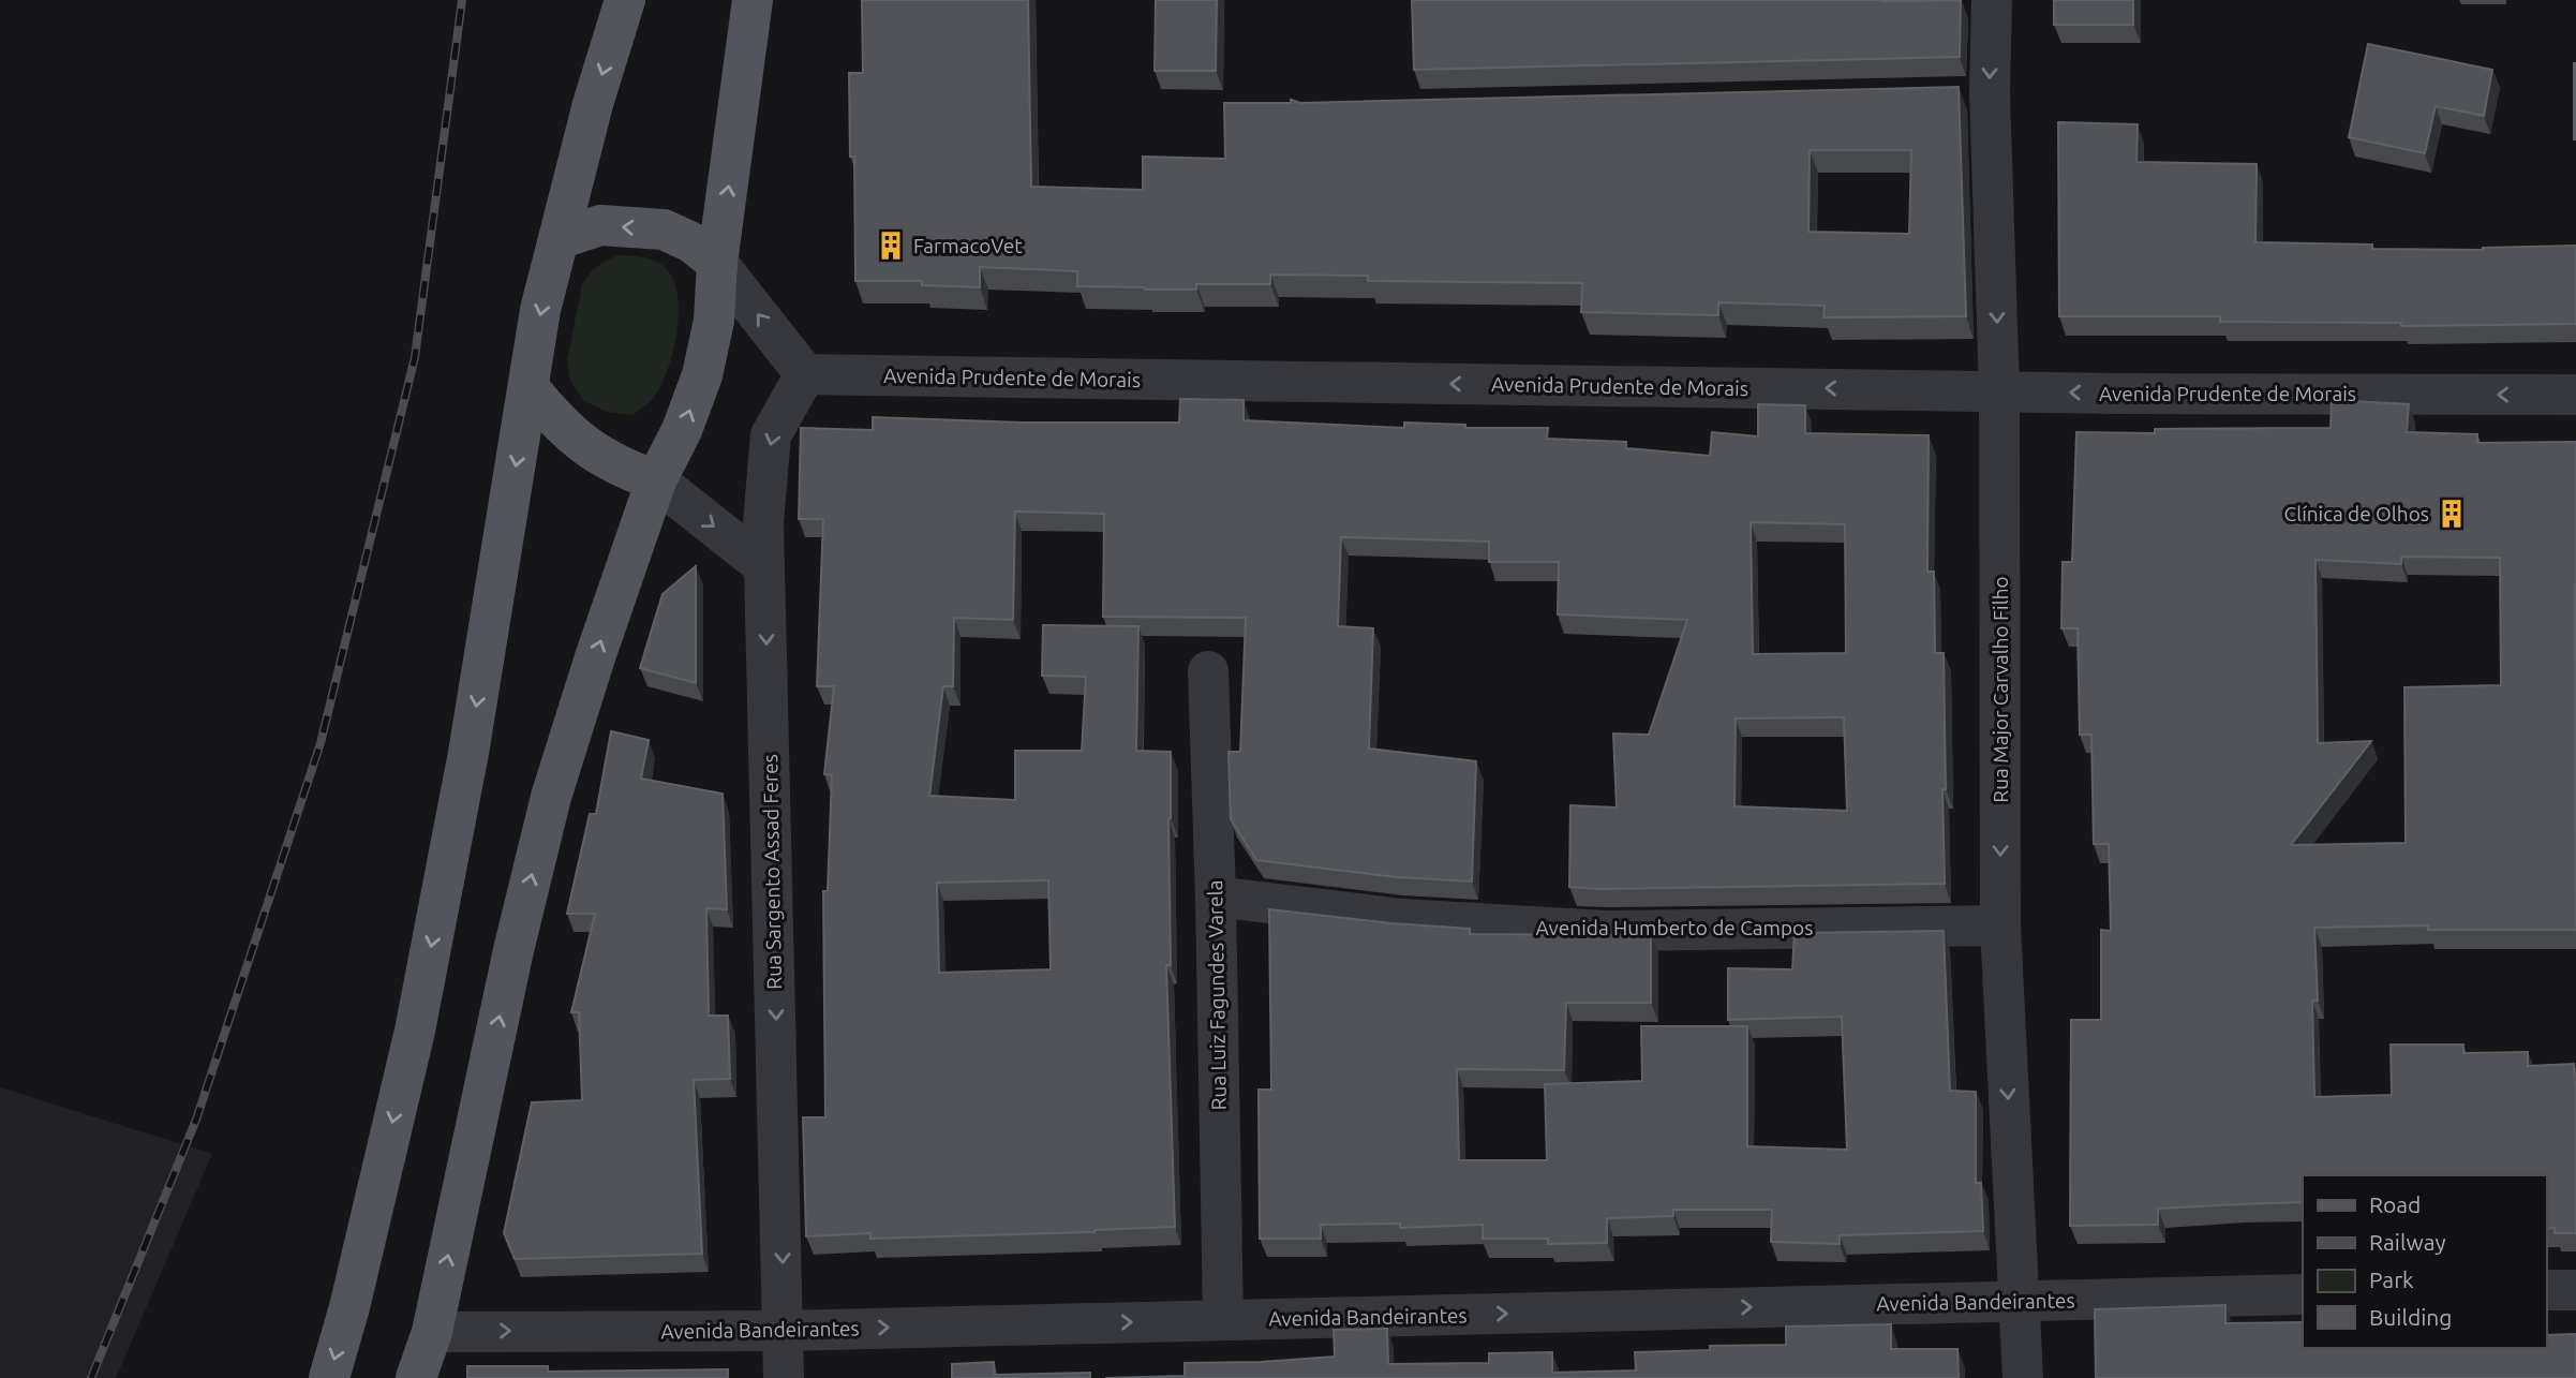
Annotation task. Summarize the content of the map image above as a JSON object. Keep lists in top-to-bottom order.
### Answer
{
  "streets": {
    "street": [
      "Avenida Prudente de Morais",
      "Rua Major Carvalho Filho",
      "Rua Sargento Assad Feres",
      "Avenida Humberto de Campos",
      "Rua Luiz Fagundes Varela",
      "Avenida Bandeirantes"
    ]
  },
  "crossings": [
    ["Avenida Prudente de Morais", "Rua Major Carvalho Filho"],
    ["Avenida Prudente de Morais", "Rua Sargento Assad Feres"],
    ["Rua Major Carvalho Filho", "Avenida Humberto de Campos"],
    ["Rua Major Carvalho Filho", "Avenida Bandeirantes"],
    ["Rua Sargento Assad Feres", "Avenida Bandeirantes"],
    ["Avenida Humberto de Campos", "Rua Luiz Fagundes Varela"],
    ["Rua Luiz Fagundes Varela", "Avenida Bandeirantes"]
  ],
  "one_way": [
    "Avenida Prudente de Morais",
    "Rua Major Carvalho Filho",
    "Rua Sargento Assad Feres",
    "Avenida Bandeirantes"
  ],
  "places": {
    "building": ["FarmacoVet", "Clínica de Olhos"]
  },
  "legend": [
    "Road",
    "Railway",
    "Park",
    "Building"
  ]
}
